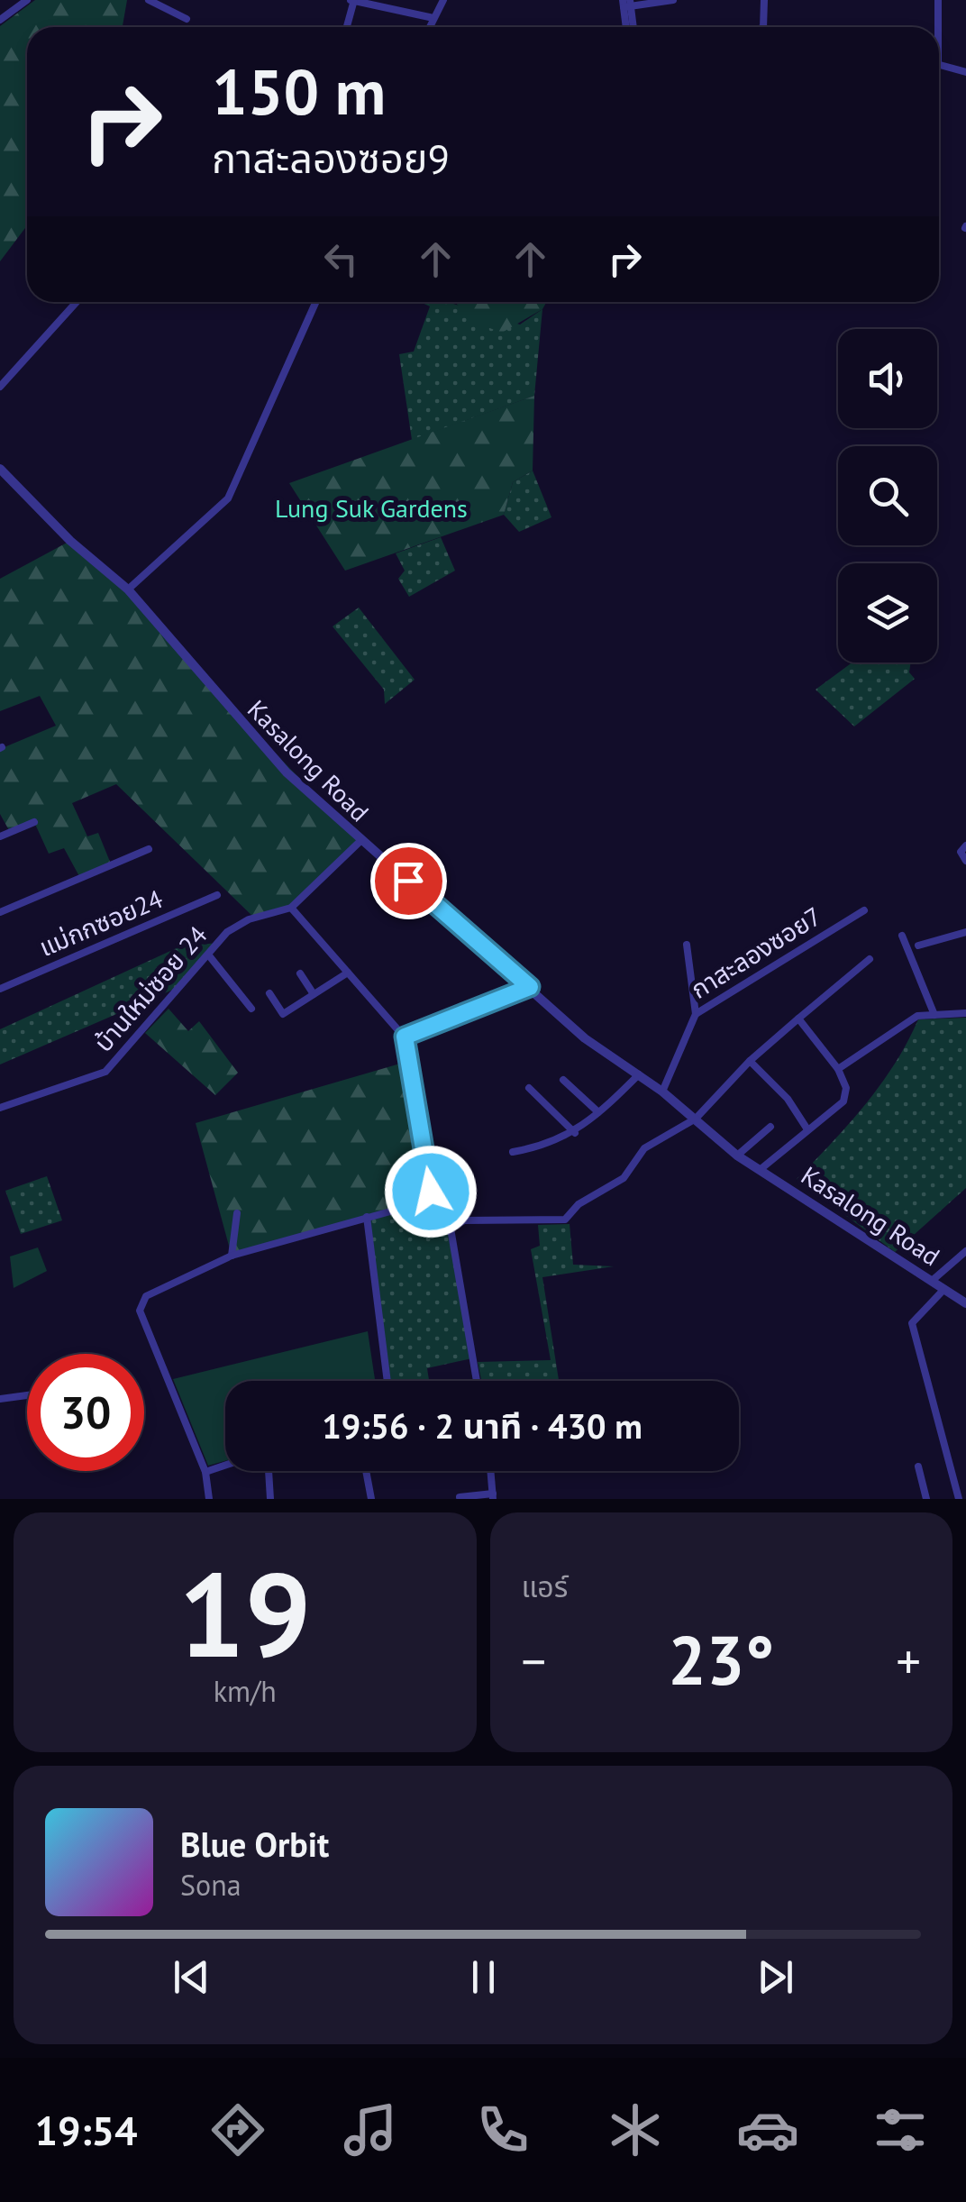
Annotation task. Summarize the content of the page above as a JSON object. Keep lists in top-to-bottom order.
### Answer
{
  "streets": {
    "street": [
      "Kasalong Road",
      "แม่กกซอย24",
      "กาสะลองซอย7",
      "บ้านใหม่ซอย 24"
    ]
  },
  "crossings": [
    ["Kasalong Road", "กาสะลองซอย7"],
    ["Kasalong Road", "บ้านใหม่ซอย 24"]
  ],
  "parks": ["Lung Suk Gardens"],
  "page": {
    "turn": ["150 m", "กาสะลองซอย9"],
    "limit": "30",
    "trip": "19:56 · 2 นาที · 430 m",
    "tile": [
      ["19", "km/h"],
      "แอร์"
    ],
    "heat": ["−", "23°", "+"],
    "song": ["Blue Orbit", "Sona"],
    "tabs": "19:54"
  }
}
